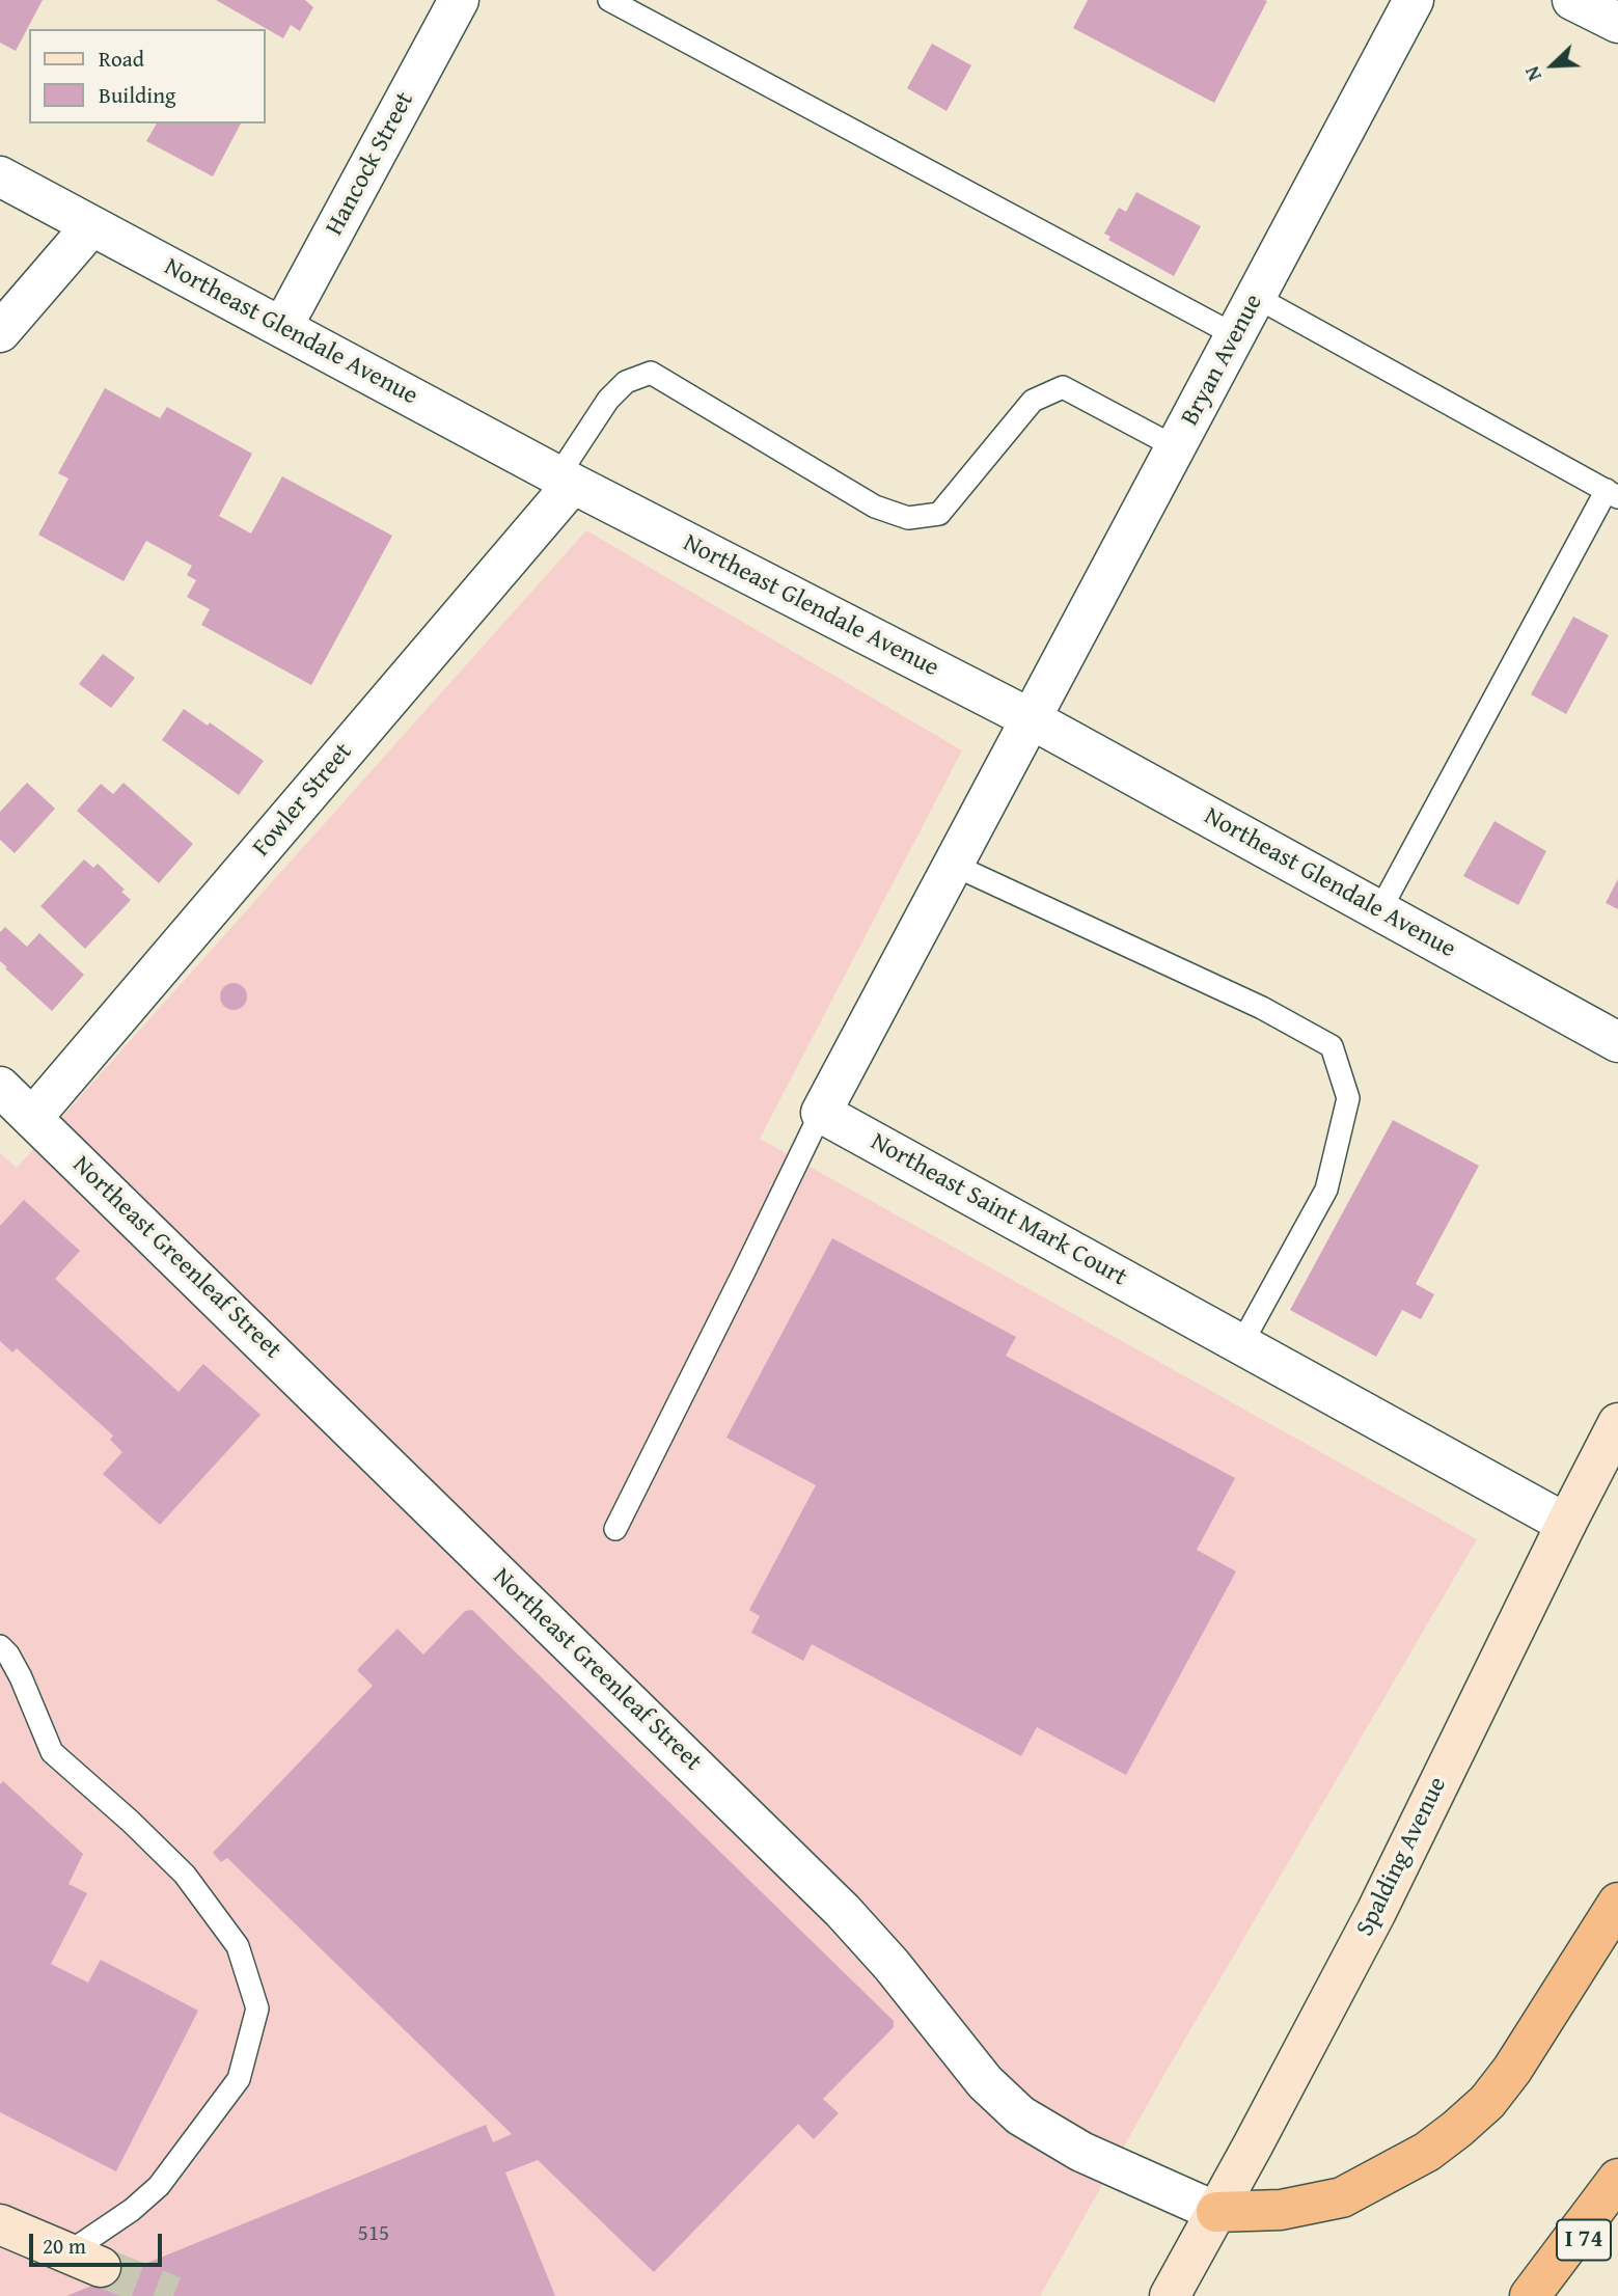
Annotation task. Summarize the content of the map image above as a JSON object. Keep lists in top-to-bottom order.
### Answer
{
  "streets": {
    "highway": ["I 74"],
    "main road": ["Spalding Avenue"],
    "street": [
      "Hancock Street",
      "Northeast Glendale Avenue",
      "Bryan Avenue",
      "Fowler Street",
      "Northeast Saint Mark Court",
      "Northeast Greenleaf Street"
    ]
  },
  "crossings": [
    ["Hancock Street", "Northeast Glendale Avenue"],
    ["Northeast Glendale Avenue", "Bryan Avenue"],
    ["Northeast Glendale Avenue", "Fowler Street"],
    ["Fowler Street", "Northeast Greenleaf Street"],
    ["Northeast Saint Mark Court", "Spalding Avenue"],
    ["Northeast Greenleaf Street", "Spalding Avenue"]
  ],
  "house_numbers": ["515"],
  "legend": ["Road", "Building"],
  "scale_bar": "20 m",
  "north": "bottom left"
}
